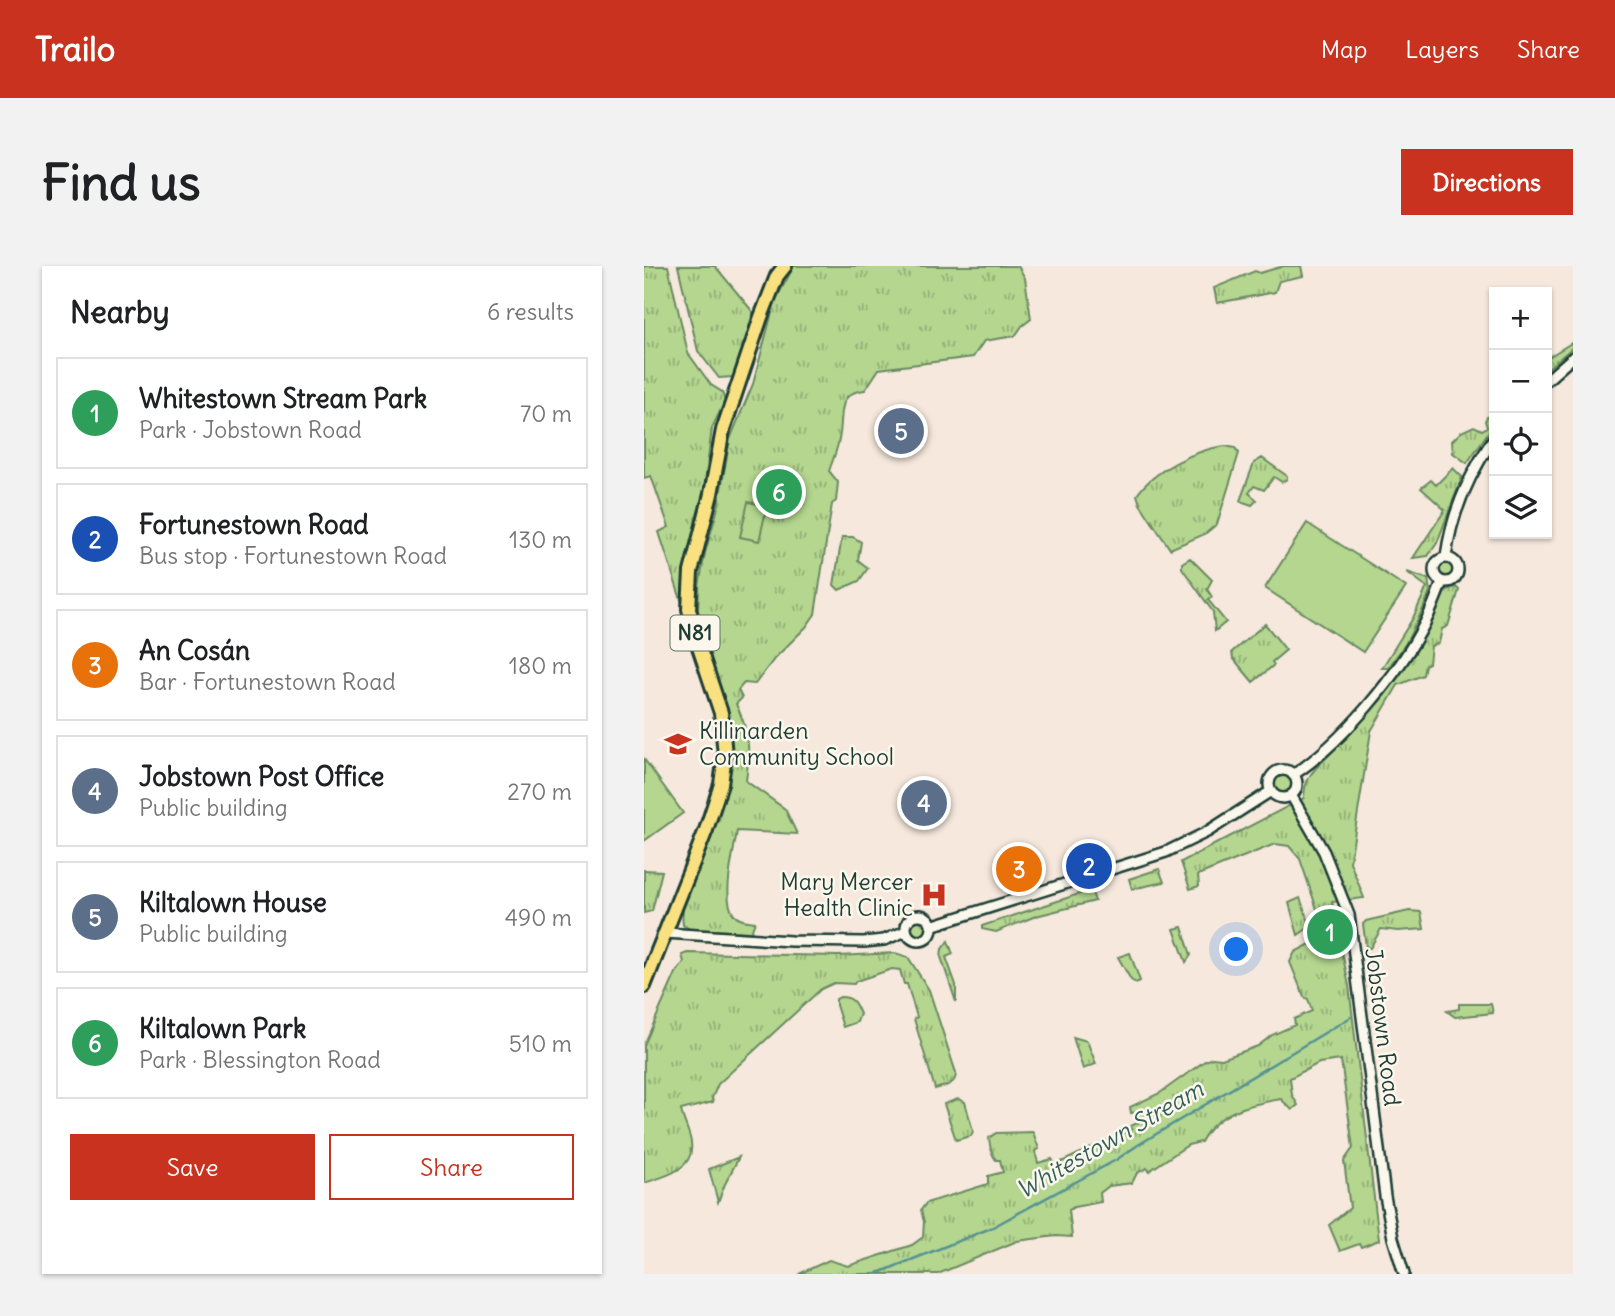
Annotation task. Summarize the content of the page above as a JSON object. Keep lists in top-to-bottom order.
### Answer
{
  "streets": {
    "main road": ["N81"],
    "street": ["Jobstown Road"]
  },
  "water": ["Whitestown Stream"],
  "places": {
    "school or university": ["Killinarden Community School"],
    "hospital": ["Mary Mercer Health Clinic"]
  },
  "page": {
    "header": "Trailo",
    "nav": ["Map", "Layers", "Share"],
    "buttons": [
      "Directions",
      ["Save", "Share"]
    ],
    "title": "Find us",
    "heading": ["Nearby", "6 results"],
    "map_buttons": ["+", "−"],
    "list": [
      {
        "mark": "1",
        "name": "Whitestown Stream Park",
        "note": "Park · Jobstown Road",
        "value": "70 m"
      },
      {
        "mark": "2",
        "name": "Fortunestown Road",
        "note": "Bus stop · Fortunestown Road",
        "value": "130 m"
      },
      {
        "mark": "3",
        "name": "An Cosán",
        "note": "Bar · Fortunestown Road",
        "value": "180 m"
      },
      {
        "mark": "4",
        "name": "Jobstown Post Office",
        "note": "Public building",
        "value": "270 m"
      },
      {
        "mark": "5",
        "name": "Kiltalown House",
        "note": "Public building",
        "value": "490 m"
      },
      {
        "mark": "6",
        "name": "Kiltalown Park",
        "note": "Park · Blessington Road",
        "value": "510 m"
      }
    ],
    "pins": [
      "5",
      "6",
      "4",
      "2",
      "3",
      "1"
    ]
  }
}
